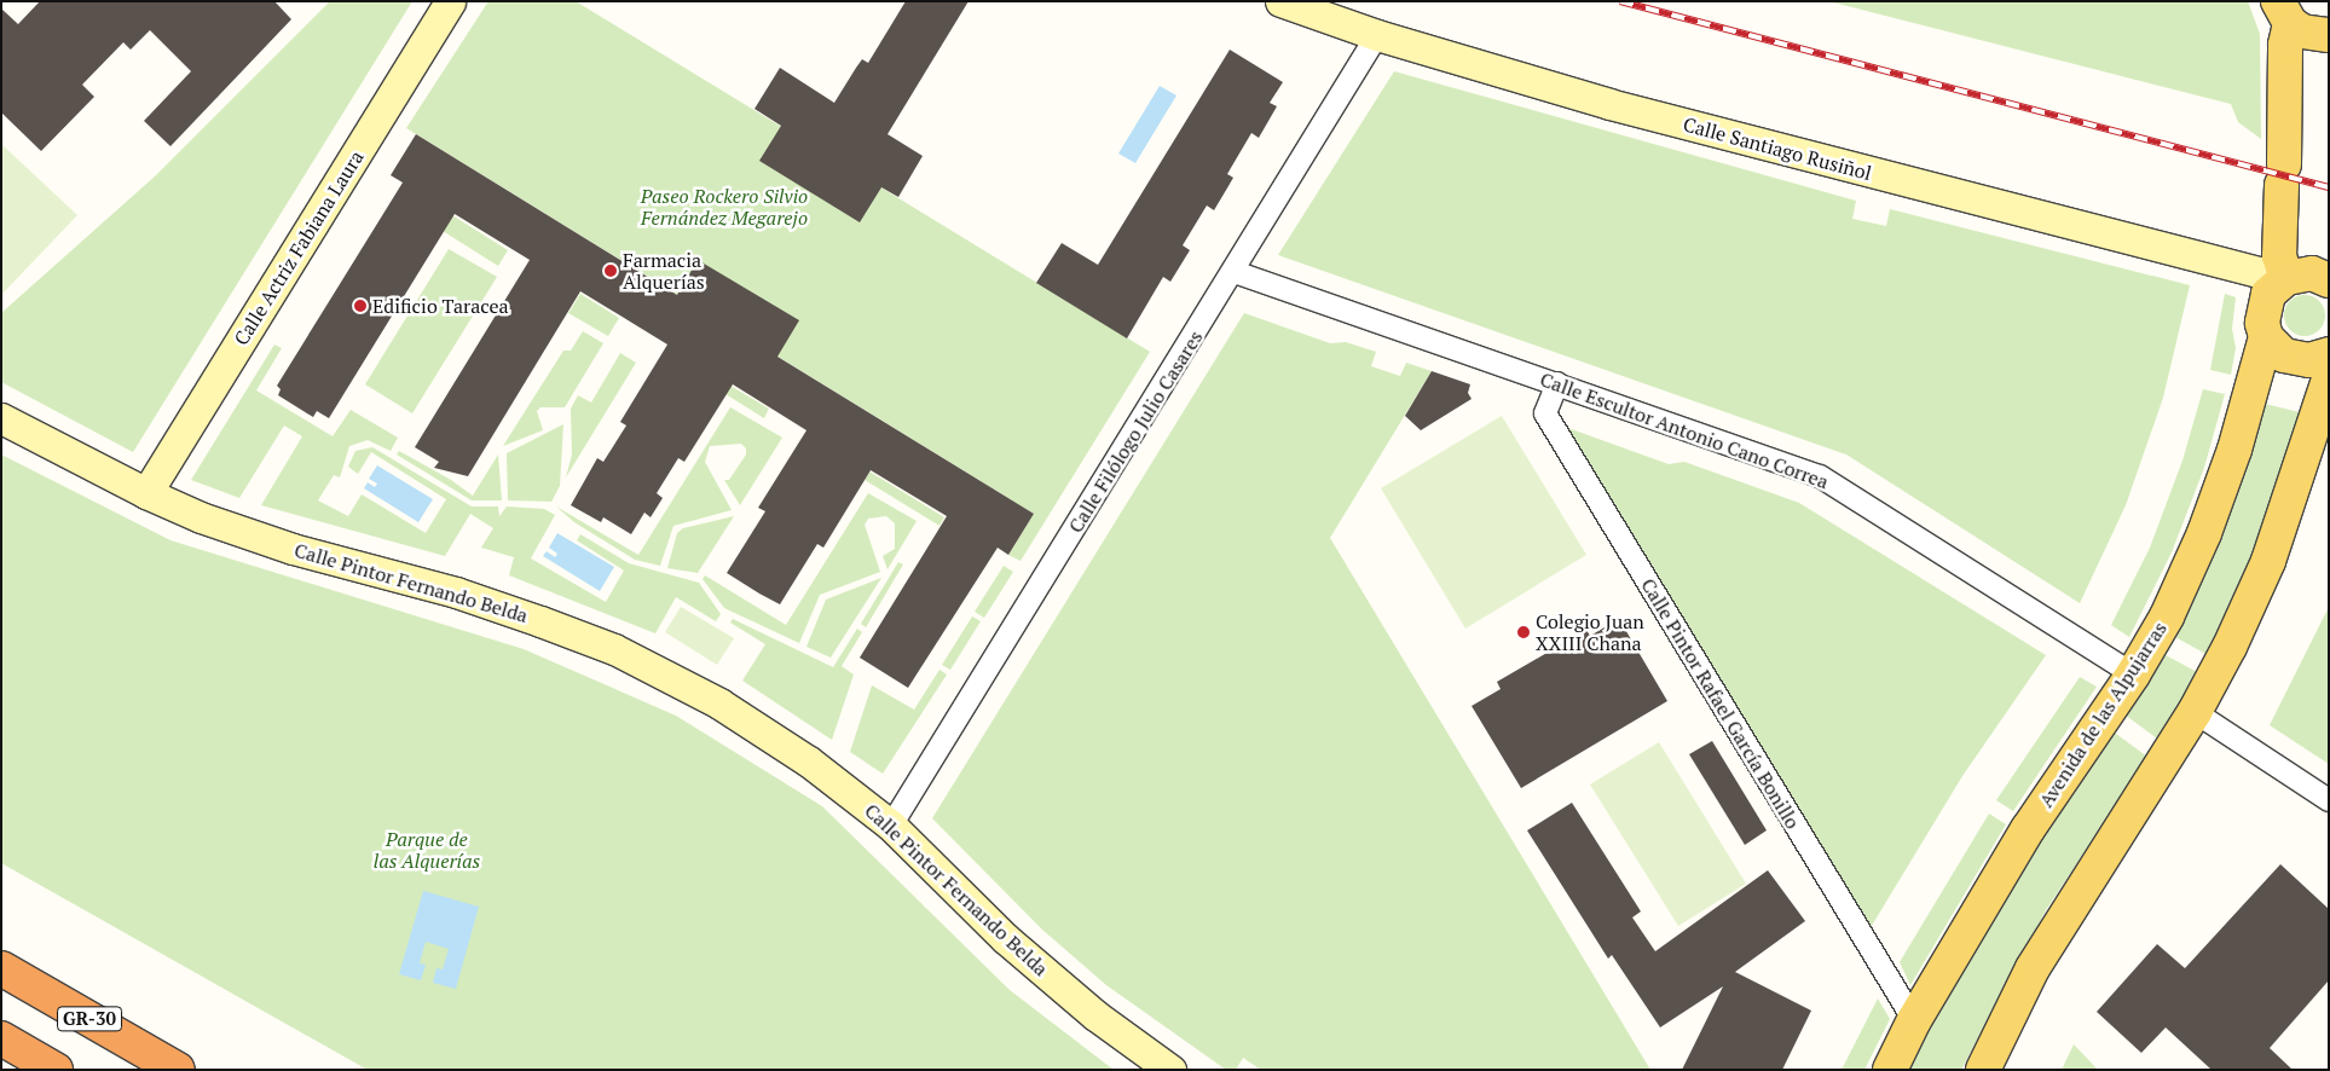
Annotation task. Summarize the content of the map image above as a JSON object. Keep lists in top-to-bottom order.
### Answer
{
  "streets": {
    "highway": ["GR-30"],
    "main road": ["Avenida de las Alpujarras"],
    "street": [
      "Calle Santiago Rusiñol",
      "Calle Actriz Fabiana Laura",
      "Calle Escultor Antonio Cano Correa",
      "Calle Filólogo Julio Casares",
      "Calle Pintor Fernando Belda",
      "Calle Pintor Rafael García Bonillo"
    ]
  },
  "crossings": [
    ["Calle Santiago Rusiñol", "Calle Filólogo Julio Casares"],
    ["Calle Actriz Fabiana Laura", "Calle Pintor Fernando Belda"],
    ["Calle Escultor Antonio Cano Correa", "Calle Filólogo Julio Casares"],
    ["Calle Escultor Antonio Cano Correa", "Calle Pintor Rafael García Bonillo"],
    ["Calle Escultor Antonio Cano Correa", "Avenida de las Alpujarras"],
    ["Calle Filólogo Julio Casares", "Calle Pintor Fernando Belda"],
    ["Calle Pintor Rafael García Bonillo", "Avenida de las Alpujarras"]
  ],
  "parks": ["Paseo Rockero Silvio Fernández Megarejo", "Parque de las Alquerías"],
  "places": ["Farmacia Alquerías", "Edificio Taracea", "Colegio Juan XXIII Chana"]
}
